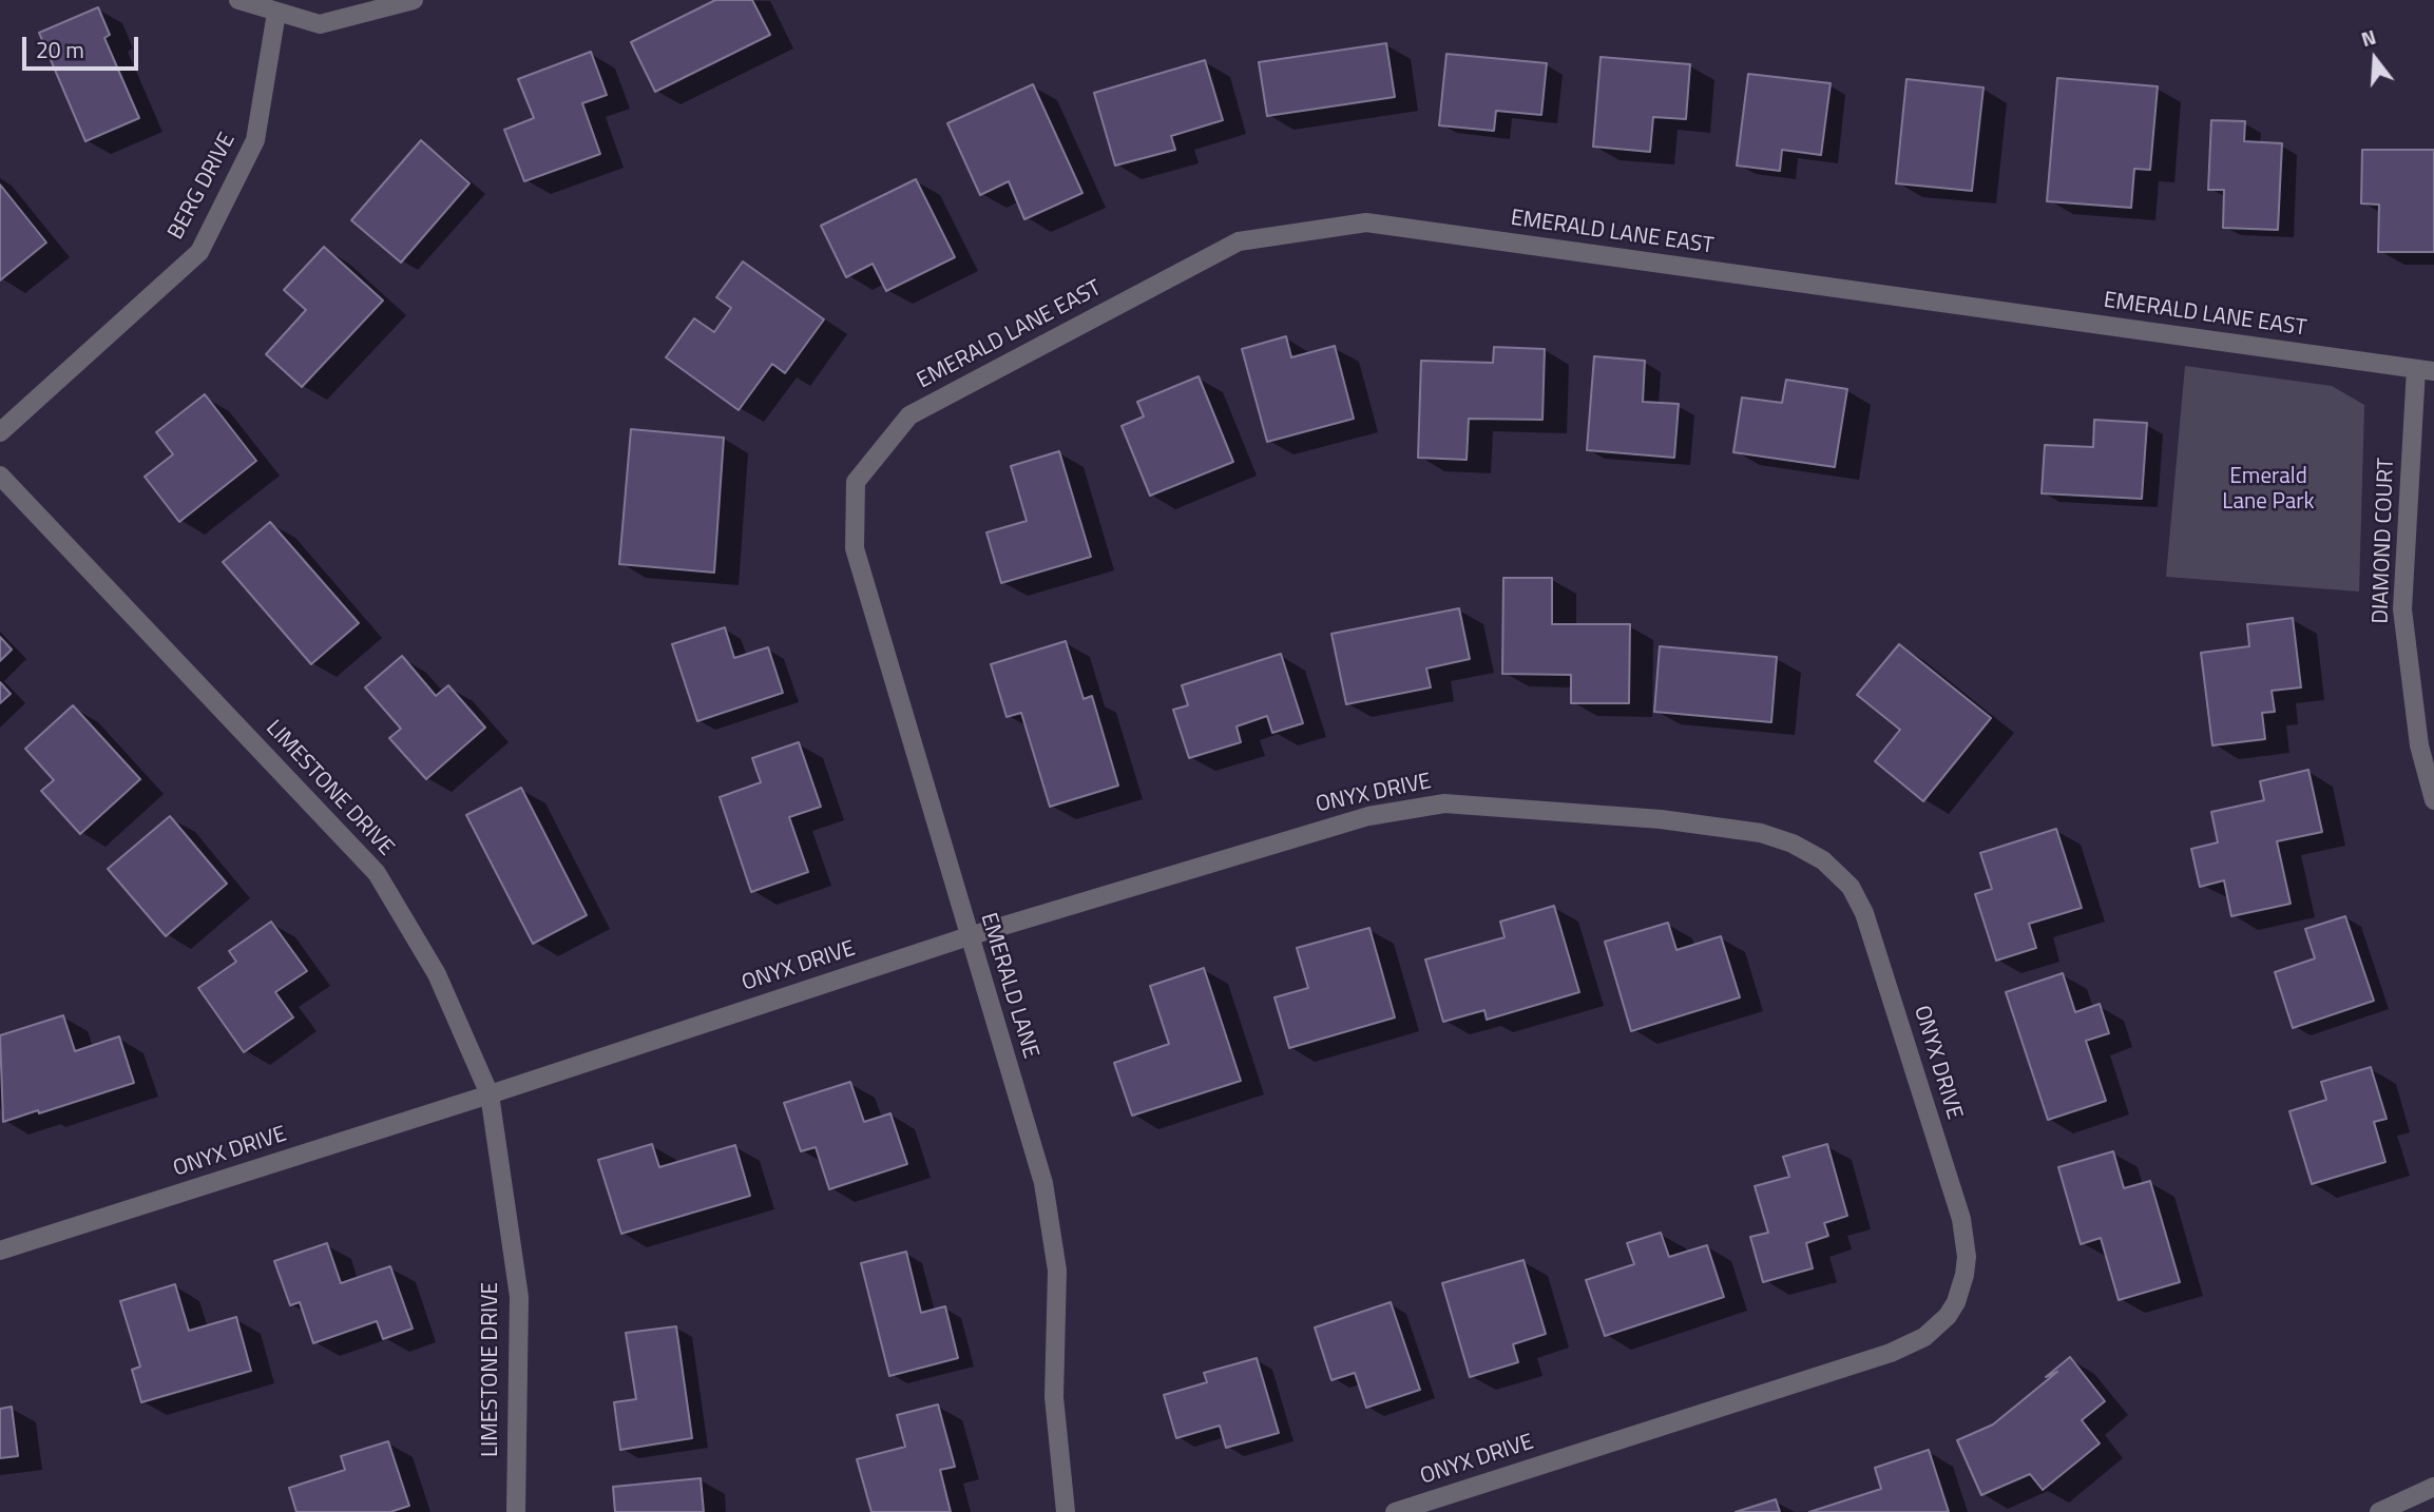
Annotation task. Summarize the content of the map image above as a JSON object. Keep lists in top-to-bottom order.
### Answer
{
  "streets": {
    "street": [
      "BERG DRIVE",
      "EMERALD LANE EAST",
      "DIAMOND COURT",
      "LIMESTONE DRIVE",
      "ONYX DRIVE",
      "EMERALD LANE"
    ]
  },
  "crossings": [
    ["EMERALD LANE EAST", "DIAMOND COURT"],
    ["EMERALD LANE EAST", "EMERALD LANE"],
    ["LIMESTONE DRIVE", "ONYX DRIVE"],
    ["ONYX DRIVE", "EMERALD LANE"]
  ],
  "parks": ["Emerald Lane Park"],
  "scale_bar": "20 m",
  "north": "top"
}
